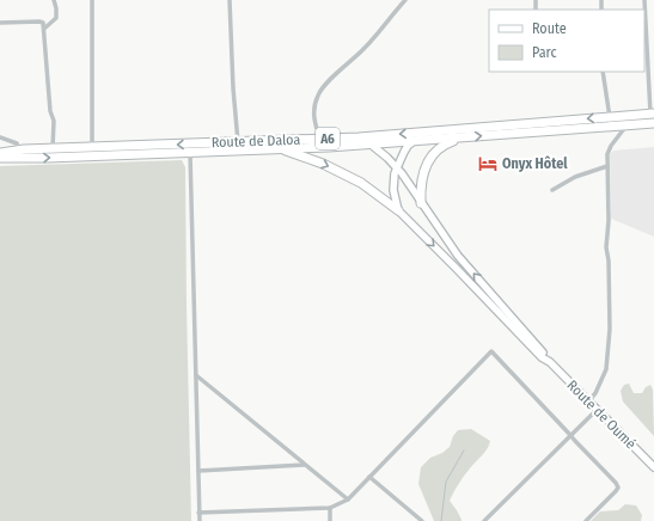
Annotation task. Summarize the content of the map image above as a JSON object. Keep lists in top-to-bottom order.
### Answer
{
  "streets": {
    "highway": ["A6", "Route de Daloa"],
    "main road": ["Route de Oumé"]
  },
  "crossings": [
    ["A6", "Route de Daloa"]
  ],
  "places": {
    "hotel": ["Onyx Hôtel"]
  },
  "legend": ["Route", "Parc"]
}
